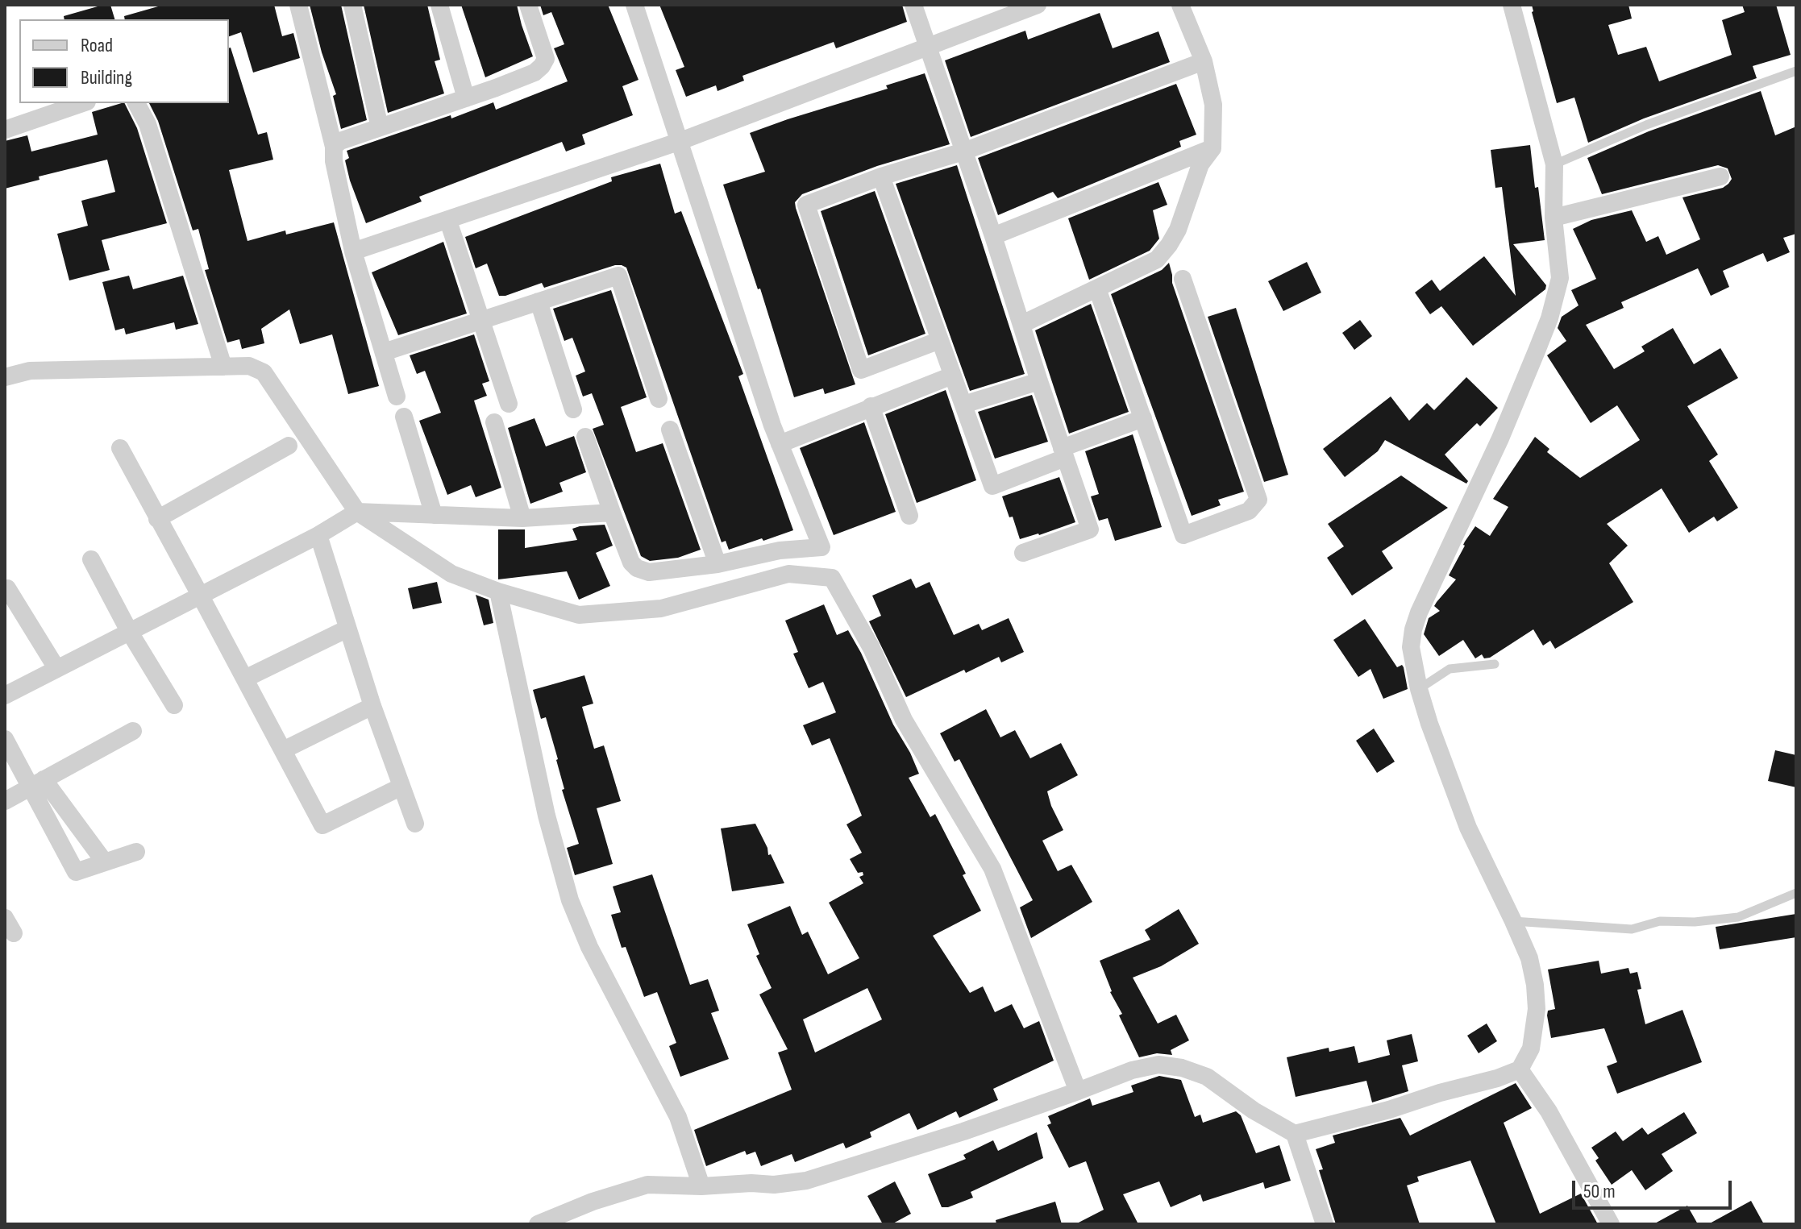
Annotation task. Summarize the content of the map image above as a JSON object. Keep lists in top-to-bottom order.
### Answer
{
  "legend": ["Road", "Building"],
  "scale_bar": "50 m"
}
